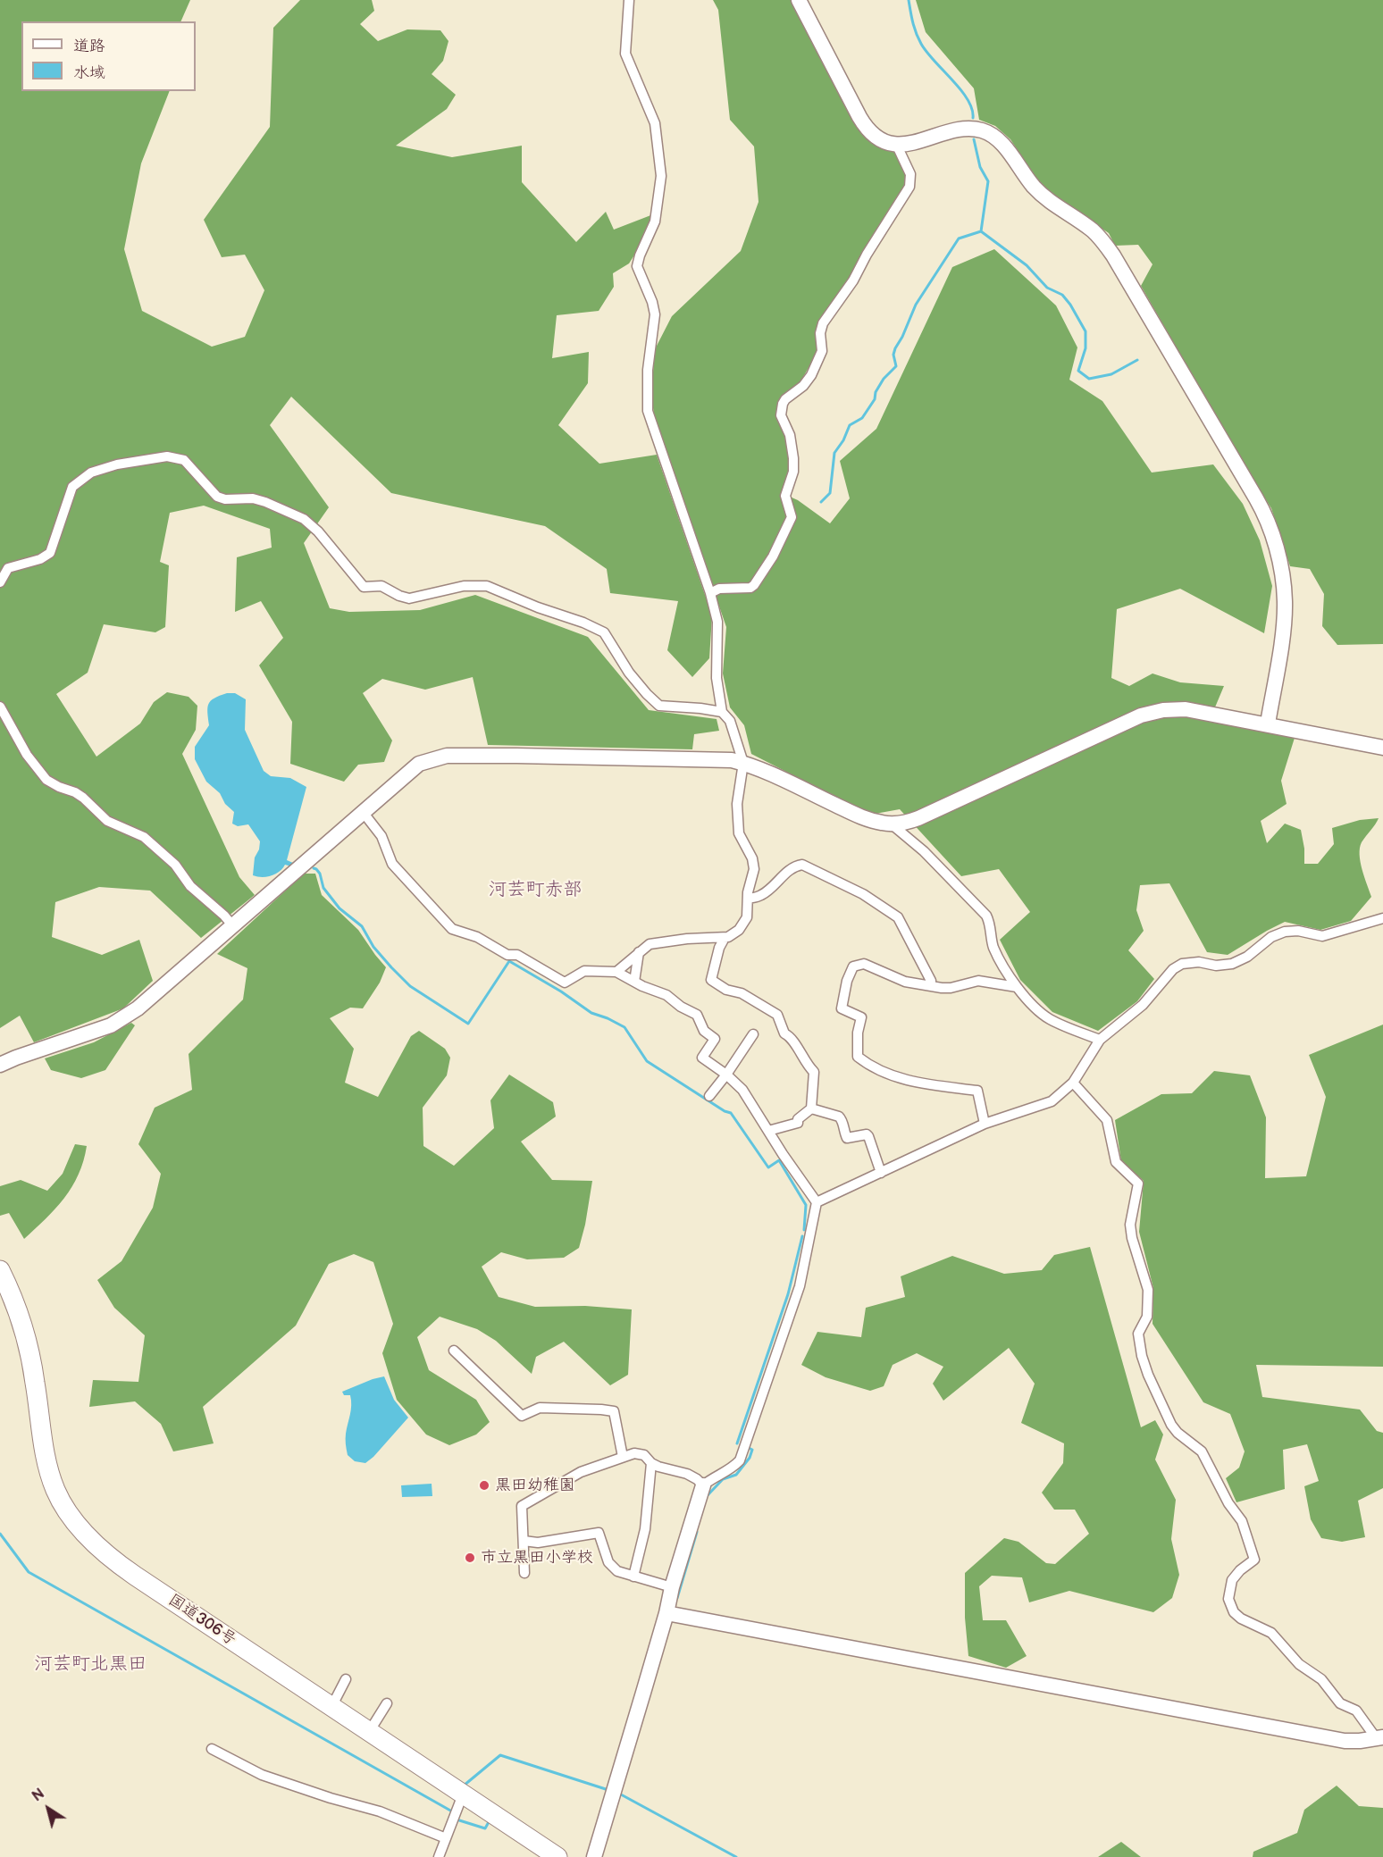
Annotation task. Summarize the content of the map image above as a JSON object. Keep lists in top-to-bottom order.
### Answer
{
  "streets": {
    "highway": ["国道306号"]
  },
  "districts": ["河芸町赤部", "河芸町北黒田"],
  "places": ["黒田幼稚園", "市立黒田小学校"],
  "legend": ["道路", "水域"],
  "north": "top left"
}
